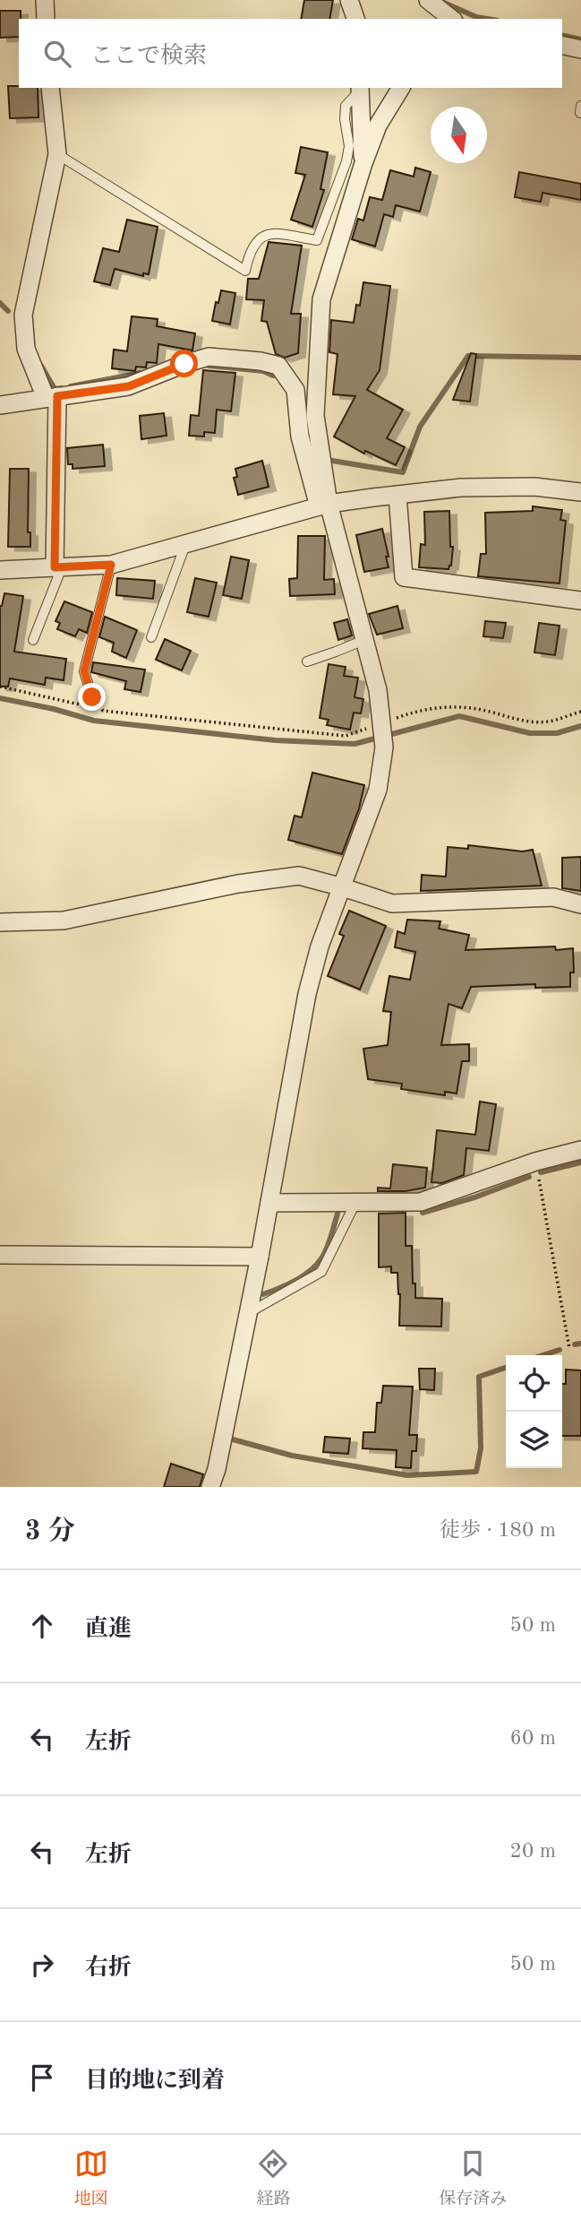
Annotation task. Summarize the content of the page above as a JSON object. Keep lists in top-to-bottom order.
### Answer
{
  "north": "bottom",
  "page": {
    "search": "ここで検索",
    "heading": ["3 分", "徒歩 · 180 m"],
    "list": [
      ["直進", "50 m"],
      ["左折", "60 m"],
      ["左折", "20 m"],
      ["右折", "50 m"],
      "目的地に到着"
    ],
    "nav": ["地図", "経路", "保存済み"]
  }
}
